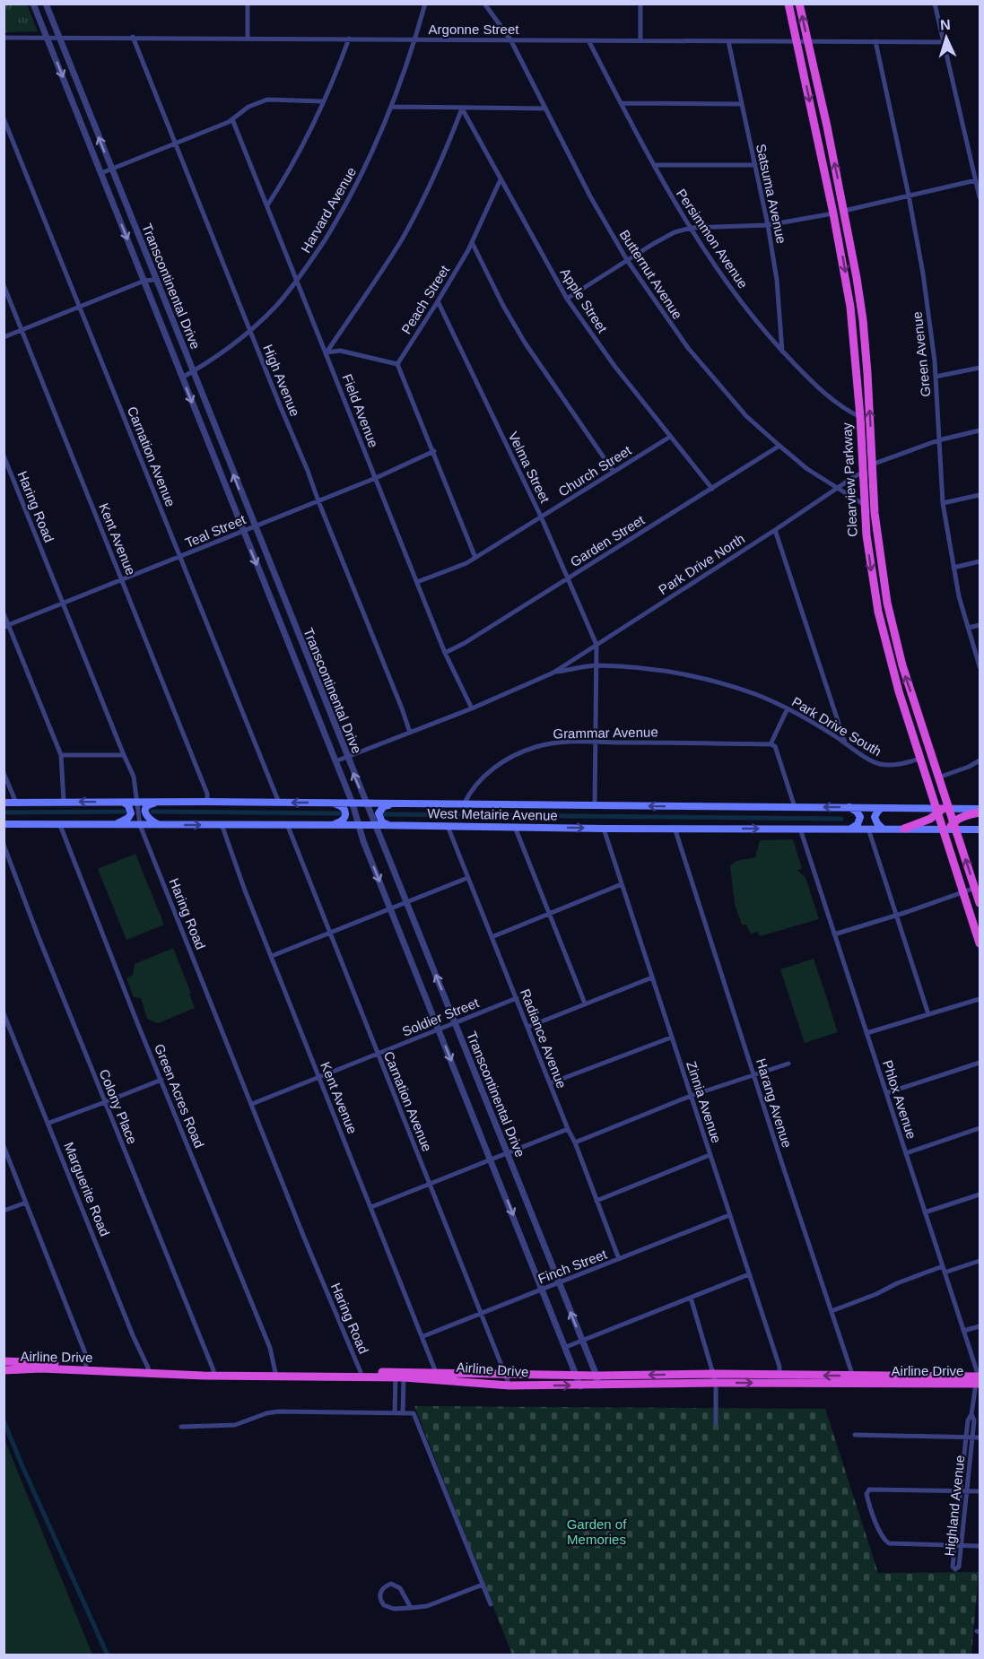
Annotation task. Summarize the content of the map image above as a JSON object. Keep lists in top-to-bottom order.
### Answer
{
  "streets": {
    "highway": ["Clearview Parkway", "Airline Drive"],
    "main road": ["West Metairie Avenue"],
    "street": [
      "Argonne Street",
      "Satsuma Avenue",
      "Harvard Avenue",
      "Persimmon Avenue",
      "Butternut Avenue",
      "Transcontinental Drive",
      "Peach Street",
      "Apple Street",
      "Green Avenue",
      "High Avenue",
      "Field Avenue",
      "Carnation Avenue",
      "Velma Street",
      "Church Street",
      "Haring Road",
      "Teal Street",
      "Kent Avenue",
      "Garden Street",
      "Park Drive North",
      "Park Drive South",
      "Grammar Avenue",
      "Soldier Street",
      "Radiance Avenue",
      "Green Acres Road",
      "Phlox Avenue",
      "Zinnia Avenue",
      "Harang Avenue",
      "Colony Place",
      "Marguerite Road",
      "Finch Street",
      "Highland Avenue"
    ]
  },
  "crossings": [
    ["Argonne Street", "Satsuma Avenue"],
    ["Argonne Street", "Harvard Avenue"],
    ["Argonne Street", "Persimmon Avenue"],
    ["Argonne Street", "Butternut Avenue"],
    ["Argonne Street", "Transcontinental Drive"],
    ["Argonne Street", "Green Avenue"],
    ["Argonne Street", "High Avenue"],
    ["Argonne Street", "Clearview Parkway"],
    ["Satsuma Avenue", "Persimmon Avenue"],
    ["Harvard Avenue", "Transcontinental Drive"],
    ["Harvard Avenue", "High Avenue"],
    ["Harvard Avenue", "Field Avenue"],
    ["Persimmon Avenue", "Clearview Parkway"],
    ["Butternut Avenue", "Clearview Parkway"],
    ["Butternut Avenue", "Garden Street"],
    ["Butternut Avenue", "Park Drive North"],
    ["Transcontinental Drive", "Teal Street"],
    ["Transcontinental Drive", "West Metairie Avenue"],
    ["Transcontinental Drive", "Soldier Street"],
    ["Transcontinental Drive", "Finch Street"],
    ["Transcontinental Drive", "Airline Drive"],
    ["Peach Street", "Apple Street"],
    ["Peach Street", "Velma Street"],
    ["Apple Street", "Church Street"],
    ["Apple Street", "Garden Street"],
    ["High Avenue", "Teal Street"],
    ["Field Avenue", "Church Street"],
    ["Field Avenue", "Teal Street"],
    ["Field Avenue", "Garden Street"],
    ["Carnation Avenue", "Teal Street"],
    ["Carnation Avenue", "West Metairie Avenue"],
    ["Carnation Avenue", "Soldier Street"],
    ["Carnation Avenue", "Finch Street"],
    ["Carnation Avenue", "Airline Drive"],
    ["Velma Street", "Church Street"],
    ["Velma Street", "Garden Street"],
    ["Velma Street", "Park Drive North"],
    ["Clearview Parkway", "Park Drive North"],
    ["Clearview Parkway", "Park Drive South"],
    ["Clearview Parkway", "West Metairie Avenue"],
    ["Haring Road", "Teal Street"],
    ["Haring Road", "West Metairie Avenue"],
    ["Haring Road", "Soldier Street"],
    ["Haring Road", "Airline Drive"],
    ["Teal Street", "Kent Avenue"],
    ["Kent Avenue", "West Metairie Avenue"],
    ["Kent Avenue", "Soldier Street"],
    ["Kent Avenue", "Finch Street"],
    ["Kent Avenue", "Airline Drive"],
    ["Park Drive North", "Park Drive South"],
    ["Grammar Avenue", "West Metairie Avenue"],
    ["West Metairie Avenue", "Radiance Avenue"],
    ["West Metairie Avenue", "Green Acres Road"],
    ["West Metairie Avenue", "Phlox Avenue"],
    ["West Metairie Avenue", "Zinnia Avenue"],
    ["West Metairie Avenue", "Harang Avenue"],
    ["Soldier Street", "Radiance Avenue"],
    ["Radiance Avenue", "Finch Street"],
    ["Green Acres Road", "Airline Drive"],
    ["Phlox Avenue", "Airline Drive"],
    ["Phlox Avenue", "Highland Avenue"],
    ["Zinnia Avenue", "Finch Street"],
    ["Zinnia Avenue", "Airline Drive"],
    ["Harang Avenue", "Airline Drive"],
    ["Colony Place", "Airline Drive"],
    ["Marguerite Road", "Airline Drive"],
    ["Airline Drive", "Highland Avenue"]
  ],
  "parks": ["Garden of Memories"],
  "north": "top"
}
